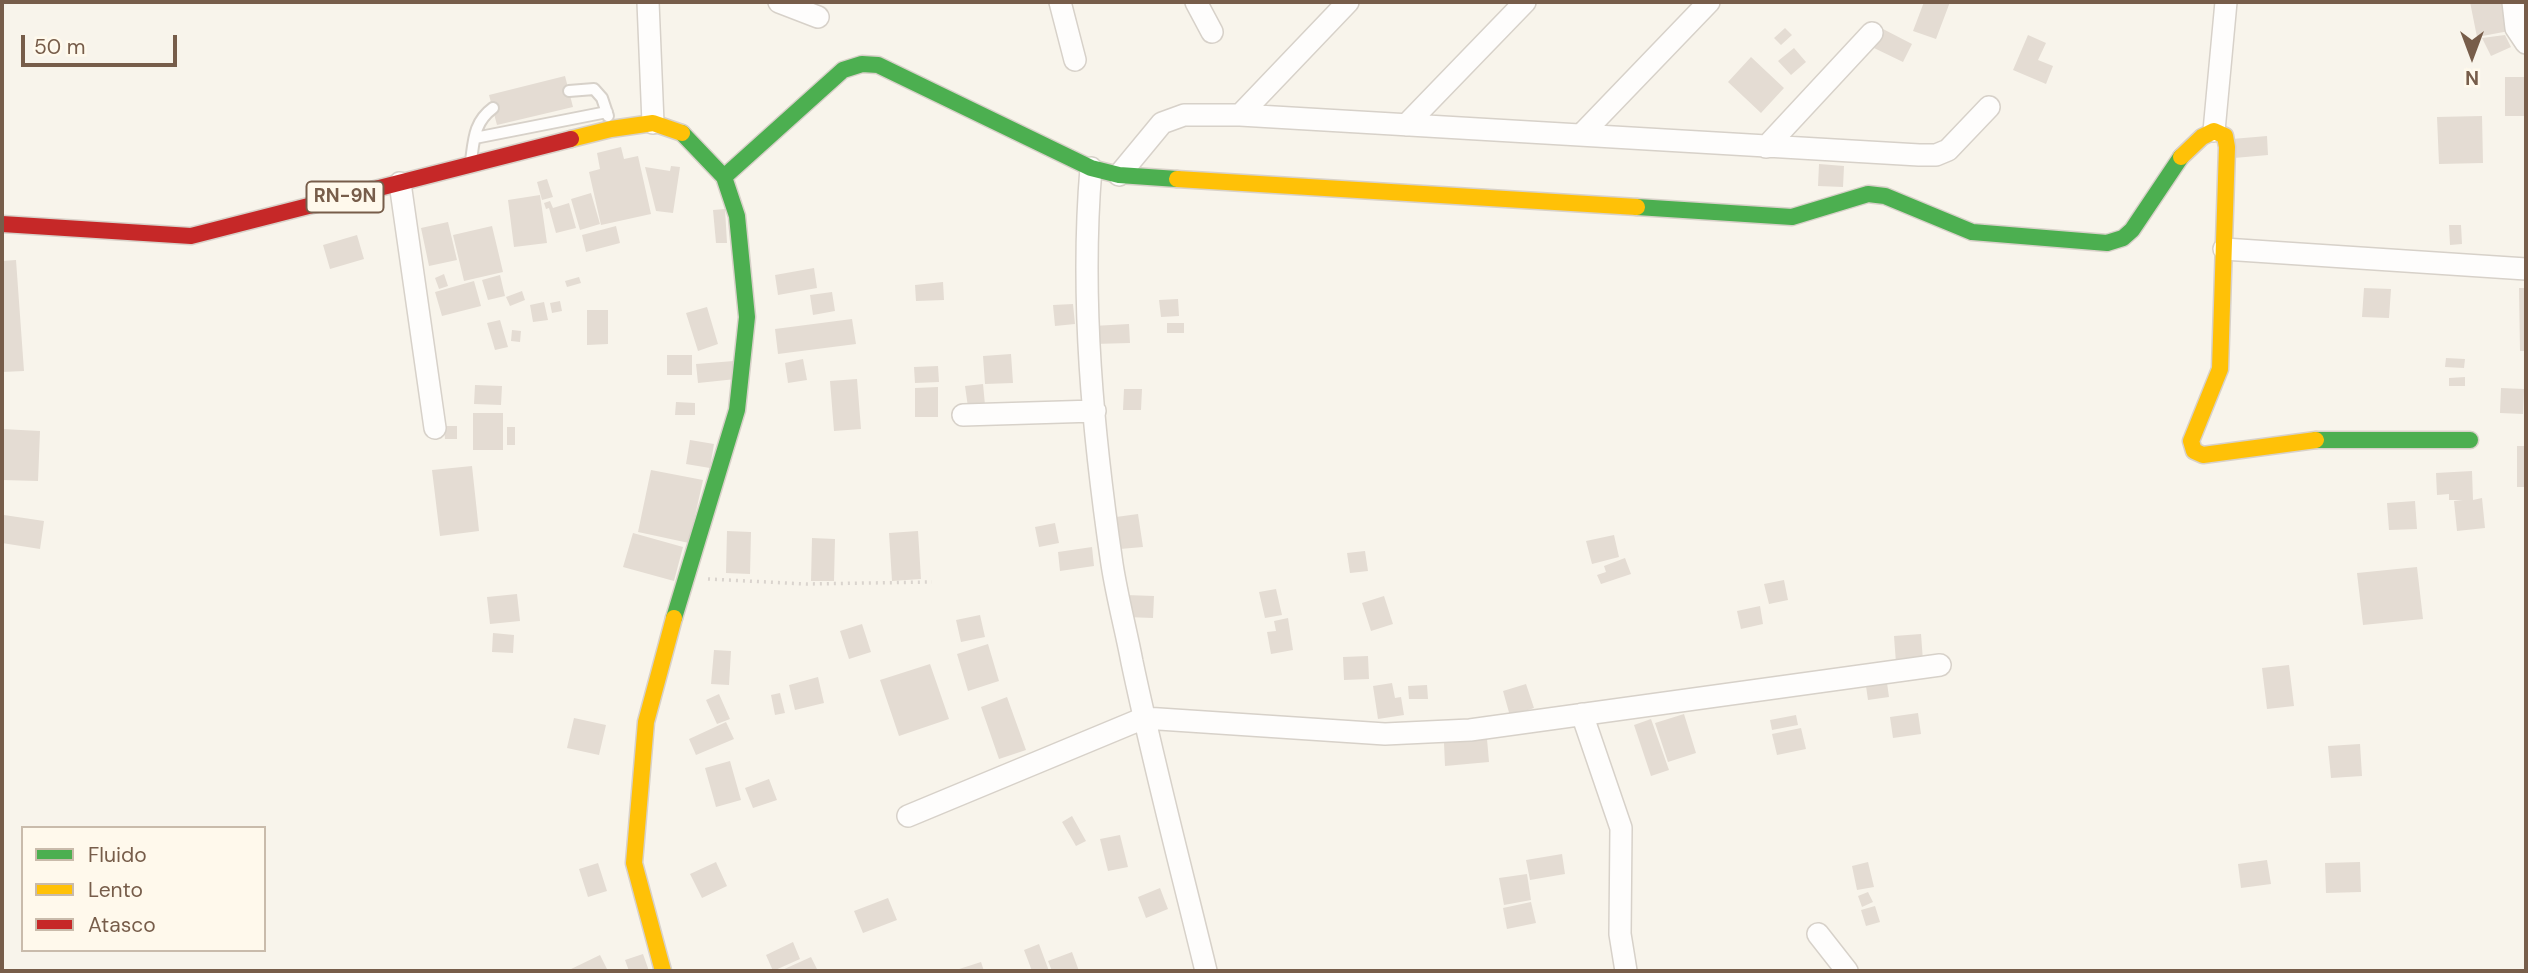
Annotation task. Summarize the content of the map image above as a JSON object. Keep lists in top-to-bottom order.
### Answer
{
  "streets": {
    "street": ["RN-9N"]
  },
  "legend": ["Fluido", "Lento", "Atasco"],
  "scale_bar": "50 m",
  "north": "bottom"
}
